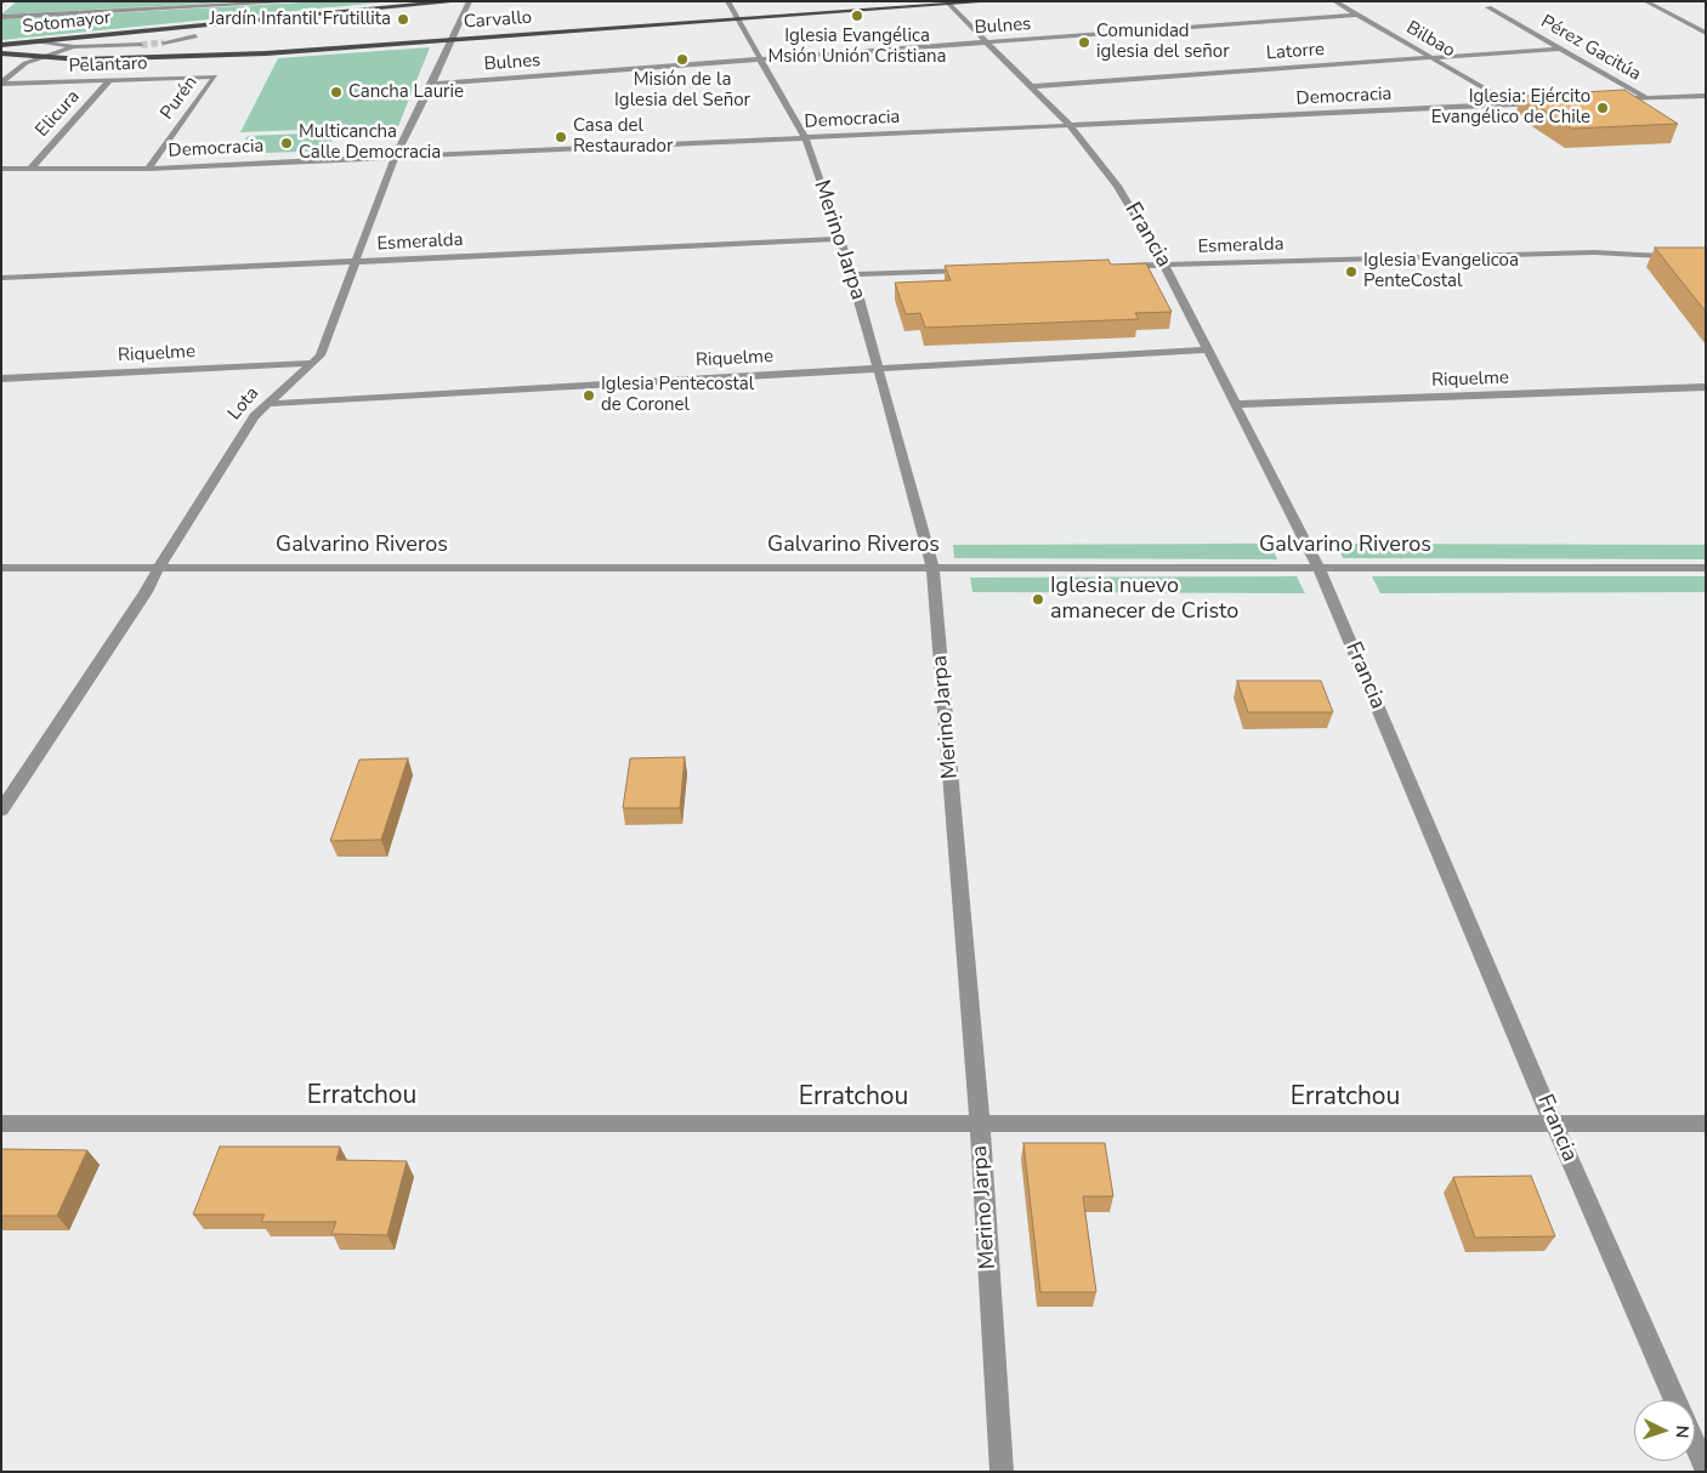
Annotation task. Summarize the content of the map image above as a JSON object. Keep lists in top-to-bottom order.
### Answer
{
  "streets": {
    "main road": ["Carvallo", "Sotomayor"],
    "street": [
      "Bulnes",
      "Bilbao",
      "Pérez Gacitúa",
      "Latorre",
      "Pelantaro",
      "Democracia",
      "Purén",
      "Elicura",
      "Francia",
      "Merino Jarpa",
      "Esmeralda",
      "Riquelme",
      "Lota",
      "Galvarino Riveros",
      "Erratchou"
    ]
  },
  "crossings": [
    ["Carvallo", "Francia"],
    ["Carvallo", "Merino Jarpa"],
    ["Carvallo", "Lota"],
    ["Bulnes", "Bilbao"],
    ["Bulnes", "Francia"],
    ["Bulnes", "Merino Jarpa"],
    ["Bulnes", "Lota"],
    ["Bilbao", "Latorre"],
    ["Bilbao", "Democracia"],
    ["Pérez Gacitúa", "Latorre"],
    ["Latorre", "Francia"],
    ["Pelantaro", "Purén"],
    ["Pelantaro", "Elicura"],
    ["Democracia", "Purén"],
    ["Democracia", "Elicura"],
    ["Democracia", "Francia"],
    ["Democracia", "Merino Jarpa"],
    ["Democracia", "Lota"],
    ["Francia", "Esmeralda"],
    ["Francia", "Riquelme"],
    ["Francia", "Galvarino Riveros"],
    ["Francia", "Erratchou"],
    ["Merino Jarpa", "Esmeralda"],
    ["Merino Jarpa", "Riquelme"],
    ["Merino Jarpa", "Galvarino Riveros"],
    ["Merino Jarpa", "Erratchou"],
    ["Esmeralda", "Lota"],
    ["Riquelme", "Lota"],
    ["Lota", "Galvarino Riveros"]
  ],
  "places": [
    "Iglesia Evangélica Msión Unión Cristiana",
    "Jardín Infantil Frutillita",
    "Comunidad iglesia del señor",
    "Misión de la Iglesia del Señor",
    "Cancha Laurie",
    "Iglesia: Ejército Evangélico de Chile",
    "Casa del Restaurador",
    "Multicancha Calle Democracia",
    "Iglesia Evangelicoa PenteCostal",
    "Iglesia Pentecostal de Coronel",
    "Iglesia nuevo amanecer de Cristo"
  ],
  "north": "right"
}
